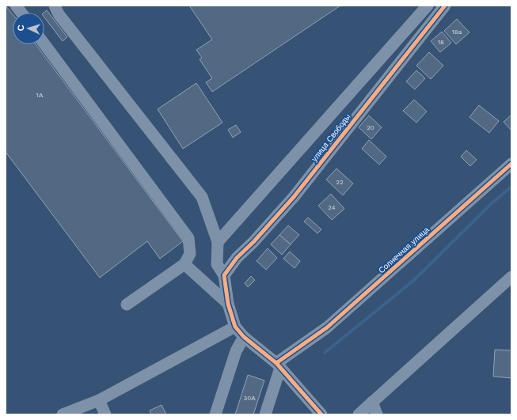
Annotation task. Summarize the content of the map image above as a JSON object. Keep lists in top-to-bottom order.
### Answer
{
  "streets": {
    "street": ["улица Свободы", "Солнечная улица"]
  },
  "house_numbers": [
    "18a",
    "18",
    "1А",
    "20",
    "22",
    "24",
    "30А"
  ],
  "north": "left"
}
